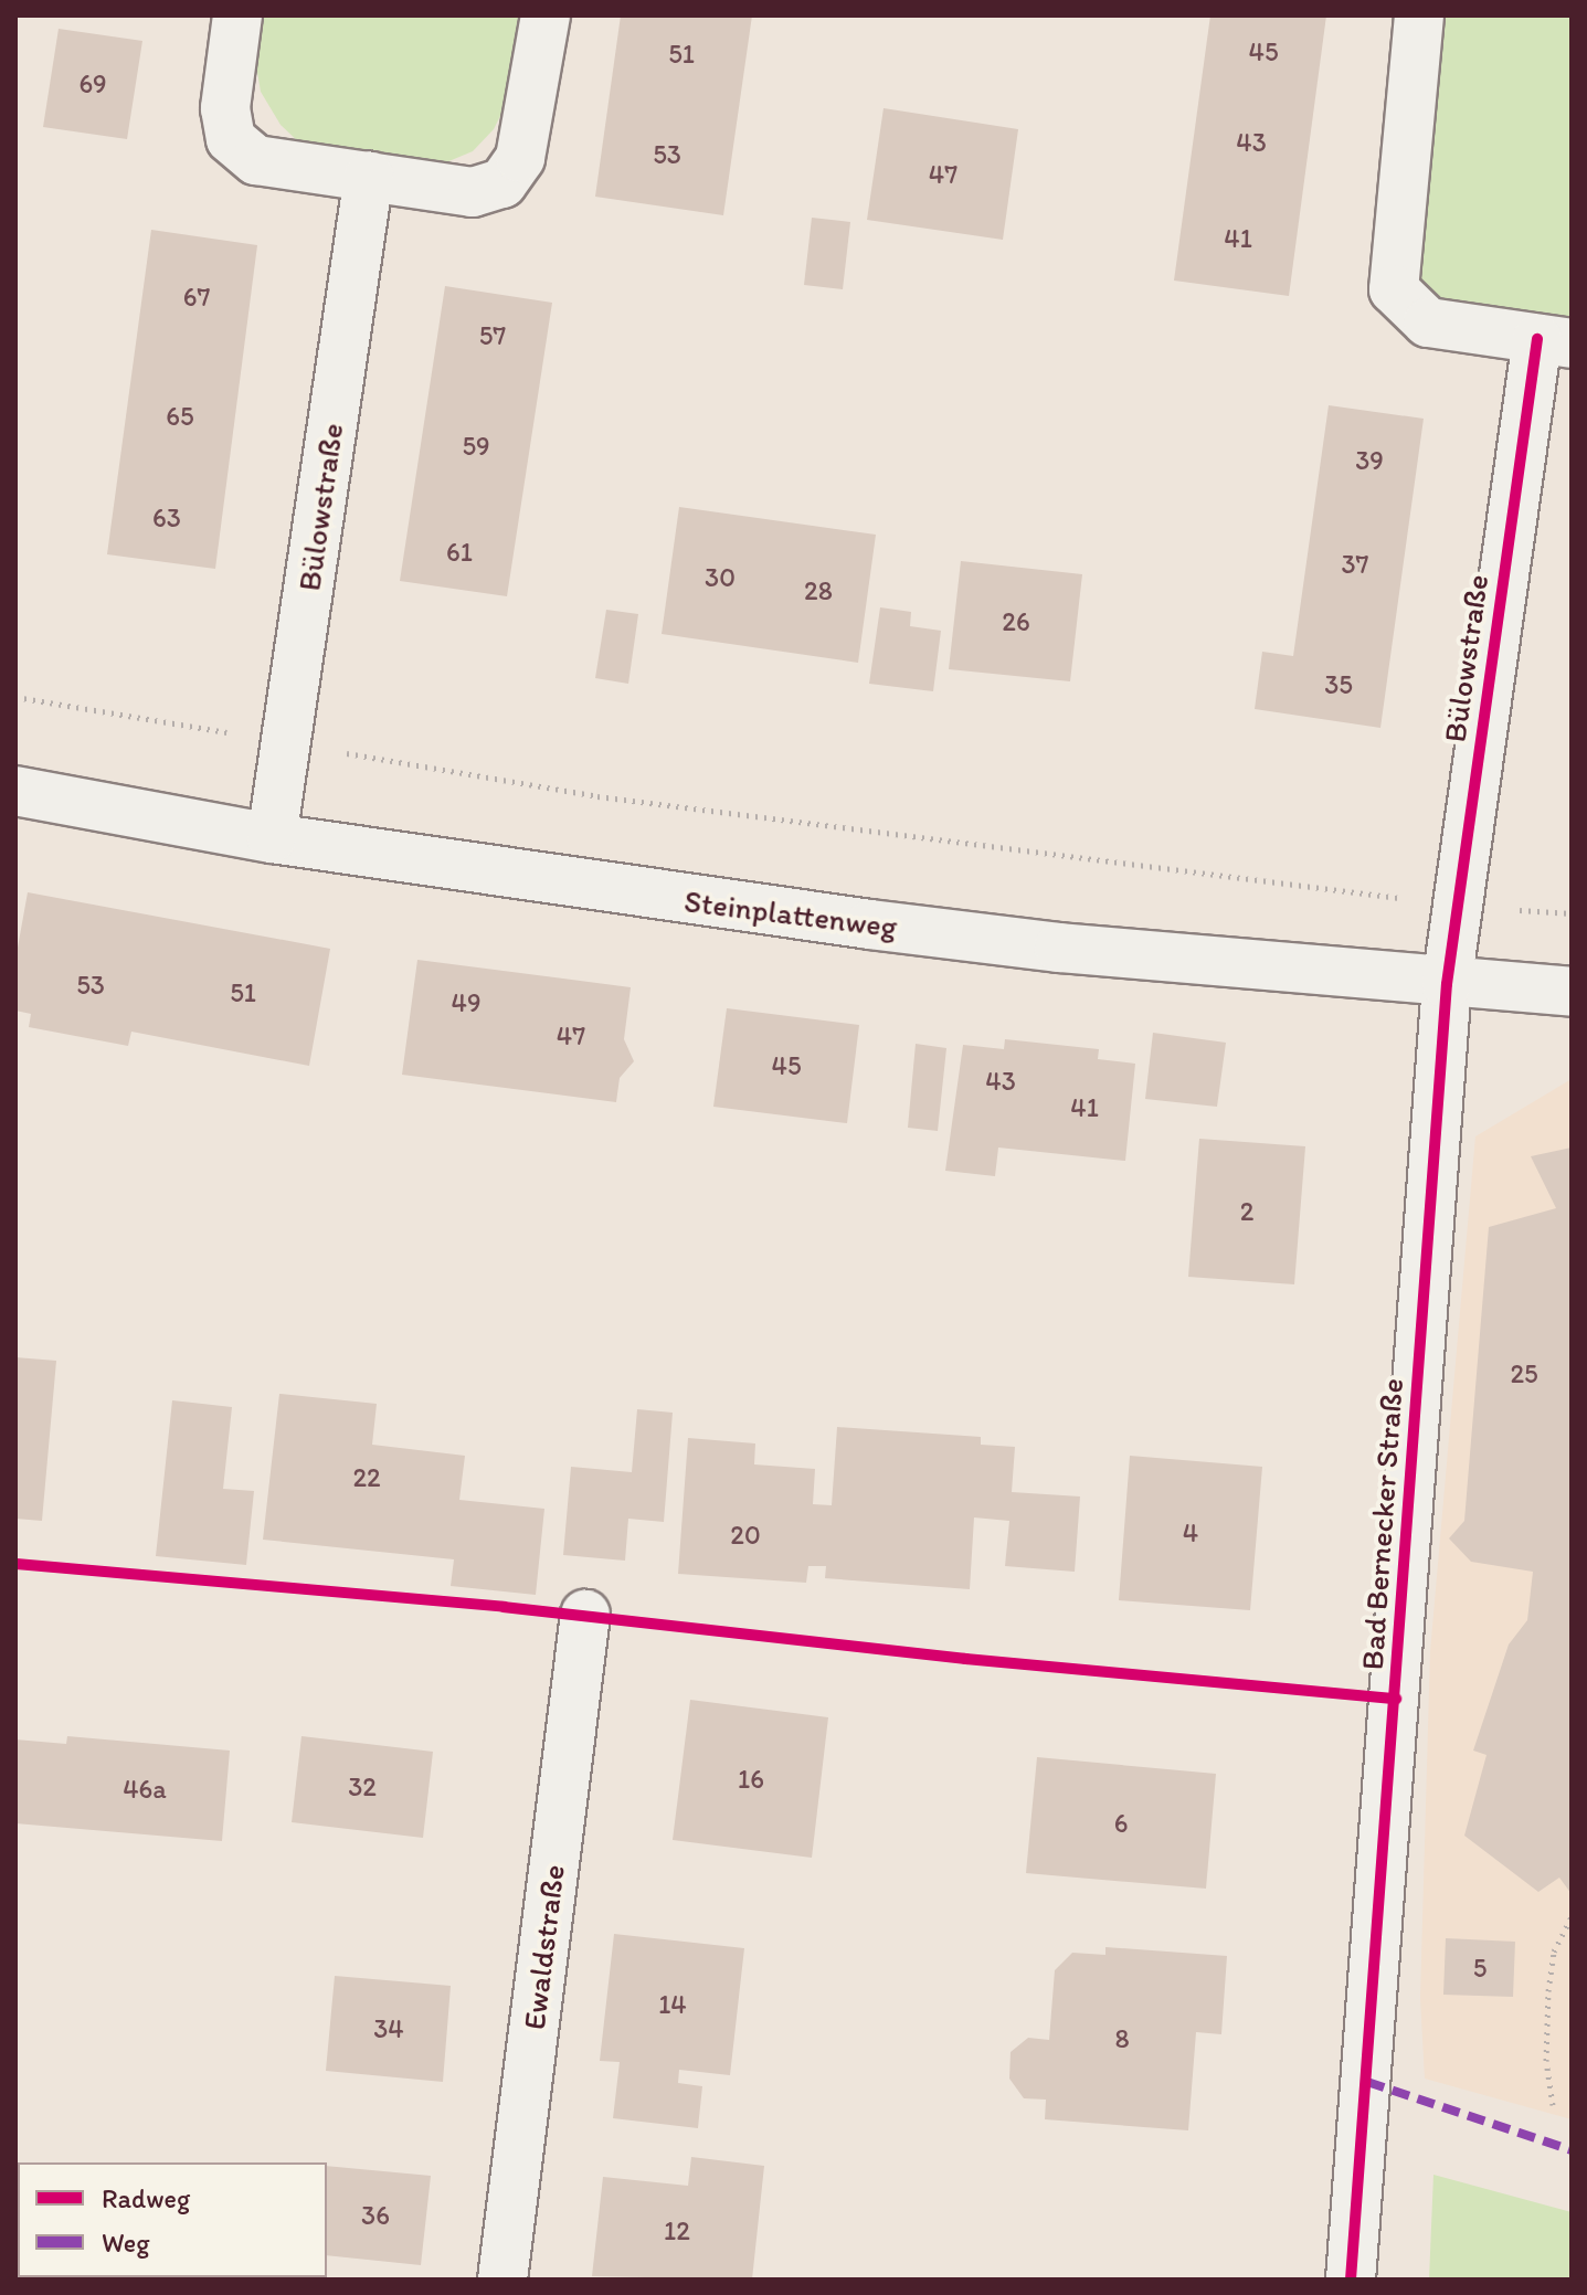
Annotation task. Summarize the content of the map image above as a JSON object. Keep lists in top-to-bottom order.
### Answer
{
  "streets": {
    "street": [
      "Bülowstraße",
      "Steinplattenweg",
      "Bad Bernecker Straße",
      "Ewaldstraße"
    ]
  },
  "crossings": [
    ["Bülowstraße", "Steinplattenweg"],
    ["Bülowstraße", "Bad Bernecker Straße"],
    ["Steinplattenweg", "Bad Bernecker Straße"]
  ],
  "house_numbers": [
    "45",
    "51",
    "69",
    "43",
    "53",
    "47",
    "41",
    "67",
    "57",
    "65",
    "59",
    "39",
    "63",
    "61",
    "37",
    "30",
    "28",
    "26",
    "35",
    "53",
    "51",
    "49",
    "47",
    "45",
    "43",
    "41",
    "2",
    "25",
    "22",
    "4",
    "20",
    "16",
    "32",
    "46a",
    "6",
    "5",
    "14",
    "34",
    "8",
    "36",
    "12"
  ],
  "legend": ["Radweg", "Weg"]
}
